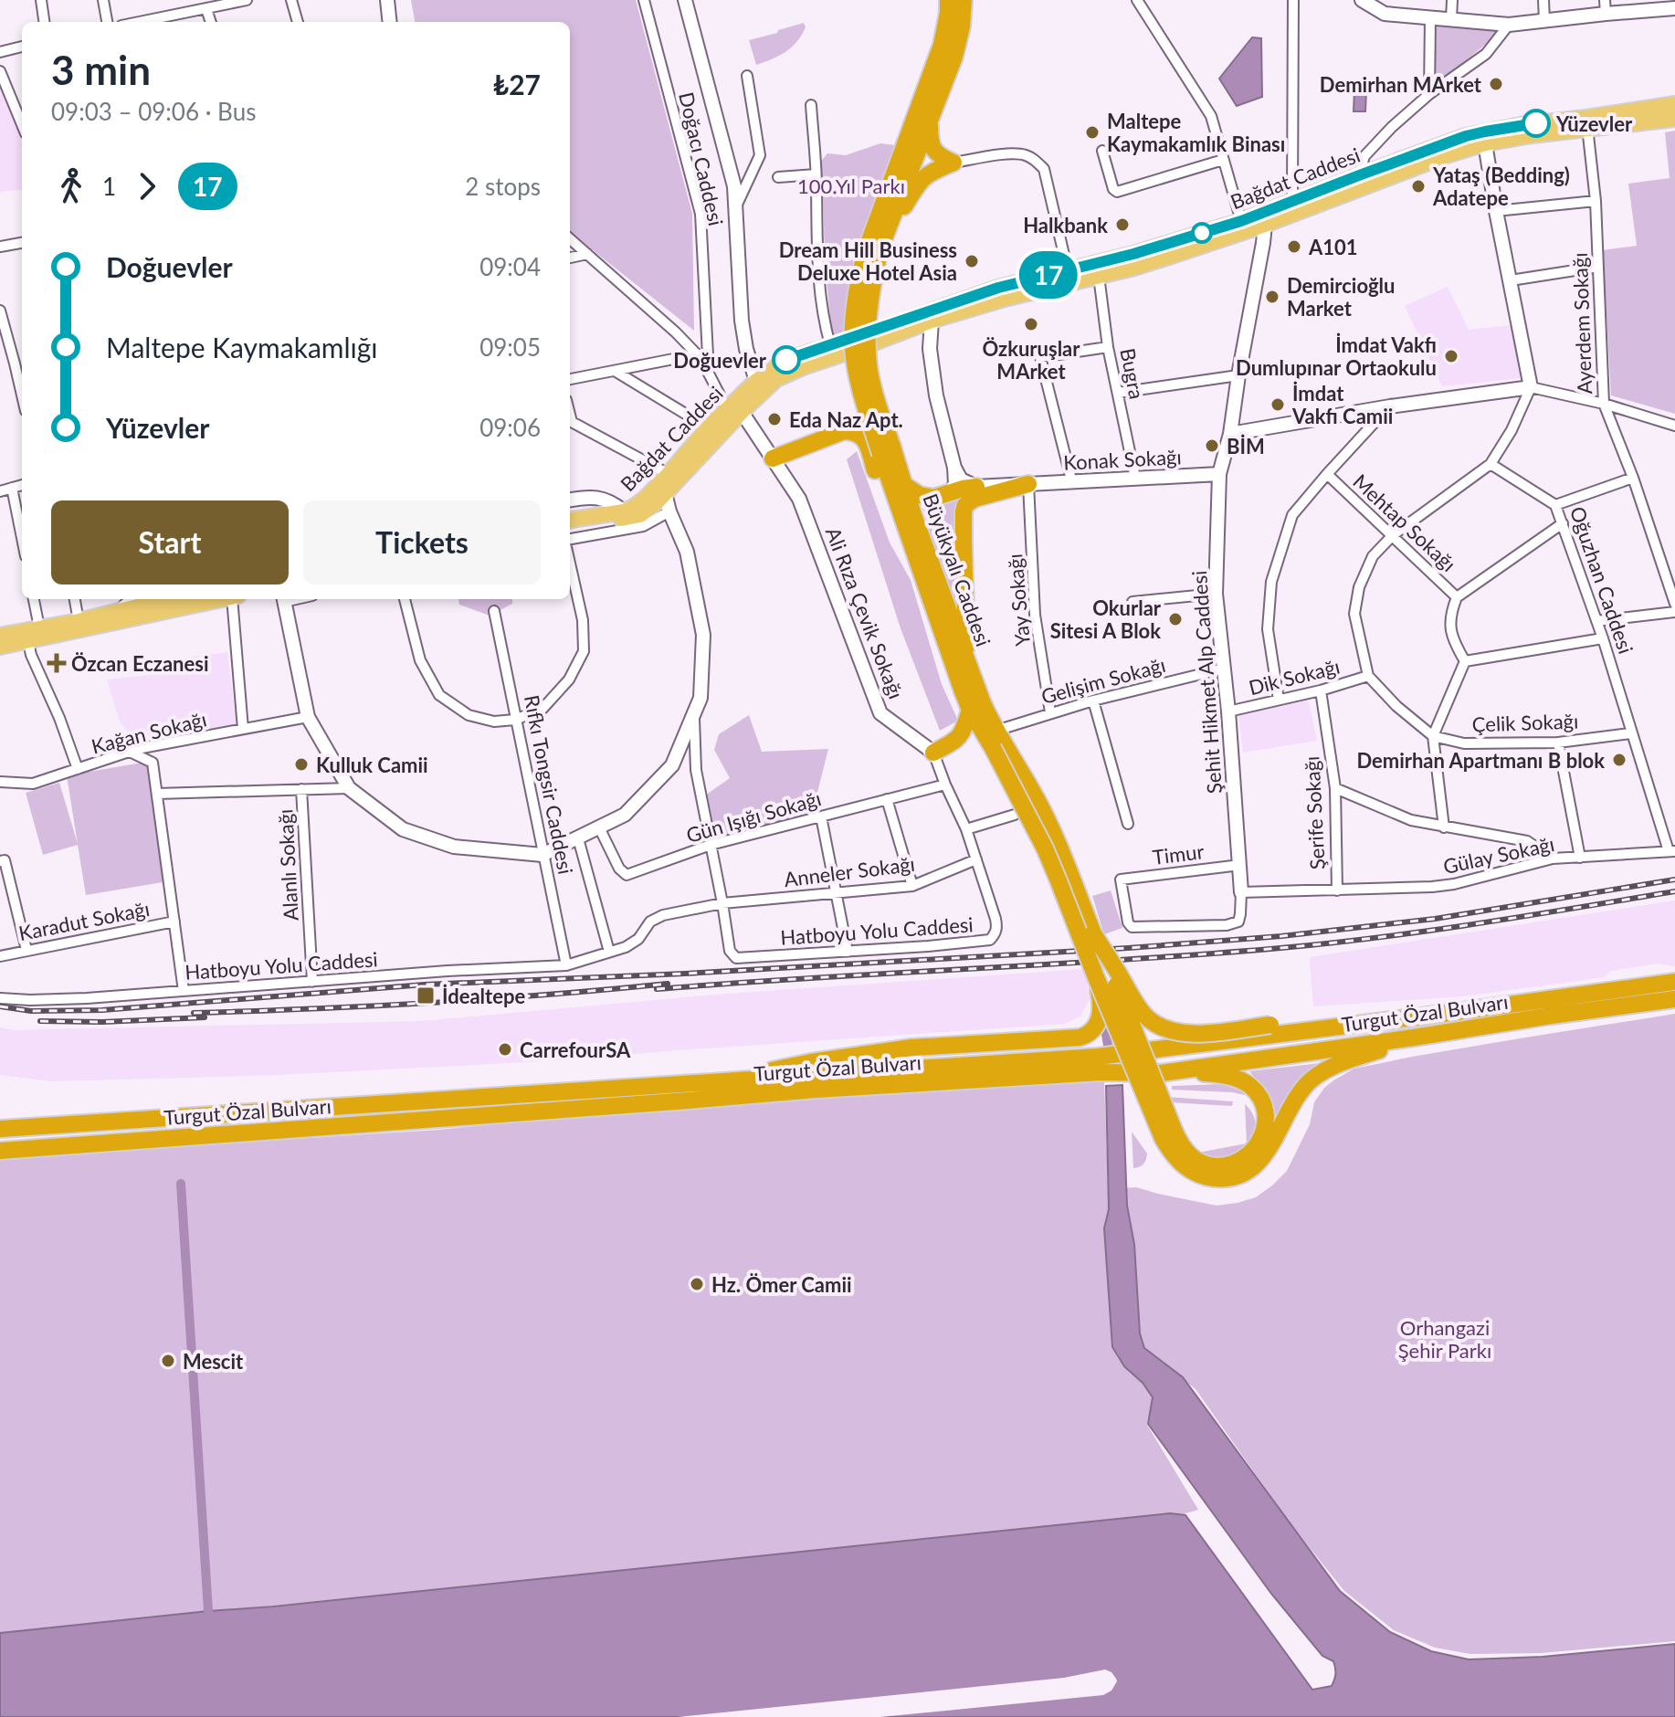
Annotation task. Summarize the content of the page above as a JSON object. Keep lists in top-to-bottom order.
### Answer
{
  "streets": {
    "highway": ["Büyükyalı Caddesi", "Turgut Özal Bulvarı"],
    "main road": ["Bağdat Caddesi"],
    "street": [
      "Doğacı Caddesi",
      "Ayerdem Sokağı",
      "Bugra",
      "Konak Sokağı",
      "Mehtap Sokağı",
      "Oğuzhan Caddesi",
      "Yay Sokağı",
      "Ali Rıza Çevik Sokağı",
      "Dik Sokağı",
      "Gelişim Sokağı",
      "Şehit Hikmet Alp Caddesi",
      "Çelik Sokağı",
      "Kağan Sokağı",
      "Rıfkı Tongsir Caddesi",
      "Şerife Sokağı",
      "Gün Işığı Sokağı",
      "Timur",
      "Gülay Sokağı",
      "Alanlı Sokağı",
      "Anneler Sokağı",
      "Karadut Sokağı",
      "Hatboyu Yolu Caddesi"
    ]
  },
  "crossings": [
    ["Bağdat Caddesi", "Ayerdem Sokağı"],
    ["Bağdat Caddesi", "Bugra"],
    ["Bağdat Caddesi", "Ali Rıza Çevik Sokağı"],
    ["Bağdat Caddesi", "Şehit Hikmet Alp Caddesi"],
    ["Bugra", "Konak Sokağı"],
    ["Konak Sokağı", "Yay Sokağı"],
    ["Konak Sokağı", "Şehit Hikmet Alp Caddesi"],
    ["Büyükyalı Caddesi", "Gelişim Sokağı"],
    ["Oğuzhan Caddesi", "Çelik Sokağı"],
    ["Oğuzhan Caddesi", "Gülay Sokağı"],
    ["Yay Sokağı", "Gelişim Sokağı"],
    ["Dik Sokağı", "Şehit Hikmet Alp Caddesi"],
    ["Dik Sokağı", "Çelik Sokağı"],
    ["Dik Sokağı", "Şerife Sokağı"],
    ["Gelişim Sokağı", "Şehit Hikmet Alp Caddesi"],
    ["Şehit Hikmet Alp Caddesi", "Timur"],
    ["Şehit Hikmet Alp Caddesi", "Gülay Sokağı"],
    ["Rıfkı Tongsir Caddesi", "Hatboyu Yolu Caddesi"],
    ["Şerife Sokağı", "Gülay Sokağı"],
    ["Alanlı Sokağı", "Hatboyu Yolu Caddesi"],
    ["Anneler Sokağı", "Hatboyu Yolu Caddesi"]
  ],
  "parks": ["100.Yıl Parkı", "Orhangazi Şehir Parkı"],
  "places": {
    "other": [
      "Demirhan MArket",
      "Yüzevler",
      "Maltepe Kaymakamlık Binası",
      "Yataş (Bedding) Adatepe",
      "Halkbank",
      "A101",
      "Dream Hill Business Deluxe Hotel Asia",
      "Demircioğlu Market",
      "Özkuruşlar MArket",
      "İmdat Vakfı Dumlupınar Ortaokulu",
      "Doğuevler",
      "İmdat Vakfı Camii",
      "Eda Naz Apt.",
      "BİM",
      "Okurlar Sitesi A Blok",
      "Demirhan Apartmanı B blok",
      "Kulluk Camii",
      "CarrefourSA",
      "Hz. Ömer Camii",
      "Mescit"
    ],
    "health": ["Özcan Eczanesi"],
    "transit": ["İdealtepe"]
  },
  "lines": ["bus line 17"],
  "page": {
    "on_map": "17",
    "heading": ["3 min", "09:03 – 09:06 · Bus", "₺27"],
    "legs": ["1", "17", "2 stops"],
    "list": [
      {
        "name": "Doğuevler",
        "value": "09:04"
      },
      {
        "name": "Maltepe Kaymakamlığı",
        "value": "09:05"
      },
      {
        "name": "Yüzevler",
        "value": "09:06"
      }
    ],
    "buttons": ["Start", "Tickets"]
  }
}
